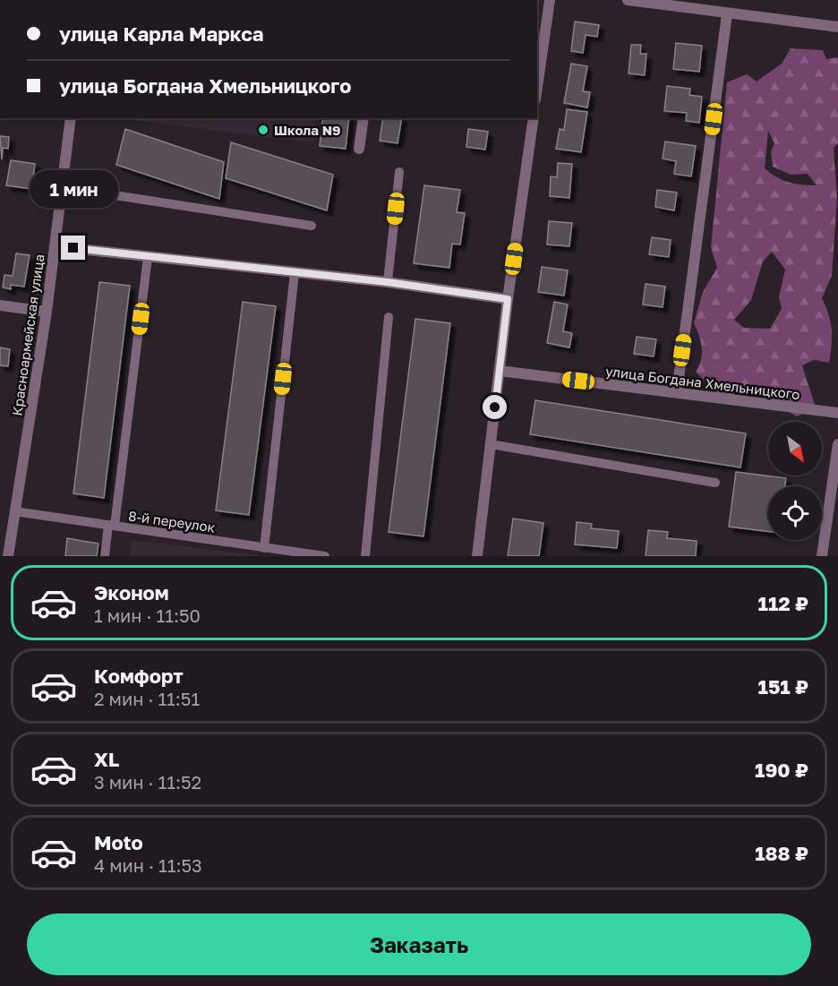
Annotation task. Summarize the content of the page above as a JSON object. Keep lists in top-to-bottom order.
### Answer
{
  "streets": {
    "street": ["Красноармейская улица", "улица Богдана Хмельницкого"],
    "lane": ["8-й переулок"]
  },
  "crossings": [
    ["Красноармейская улица", "8-й переулок"]
  ],
  "places": ["Школа N9"],
  "north": "bottom right",
  "page": {
    "banner": ["улица Карла Маркса", "улица Богдана Хмельницкого"],
    "bubble": "1 мин",
    "list": [
      {
        "name": "Эконом",
        "note": "1 мин · 11:50",
        "value": "112 ₽"
      },
      {
        "name": "Комфорт",
        "note": "2 мин · 11:51",
        "value": "151 ₽"
      },
      {
        "name": "XL",
        "note": "3 мин · 11:52",
        "value": "190 ₽"
      },
      {
        "name": "Moto",
        "note": "4 мин · 11:53",
        "value": "188 ₽"
      }
    ],
    "buttons": "Заказать"
  }
}
